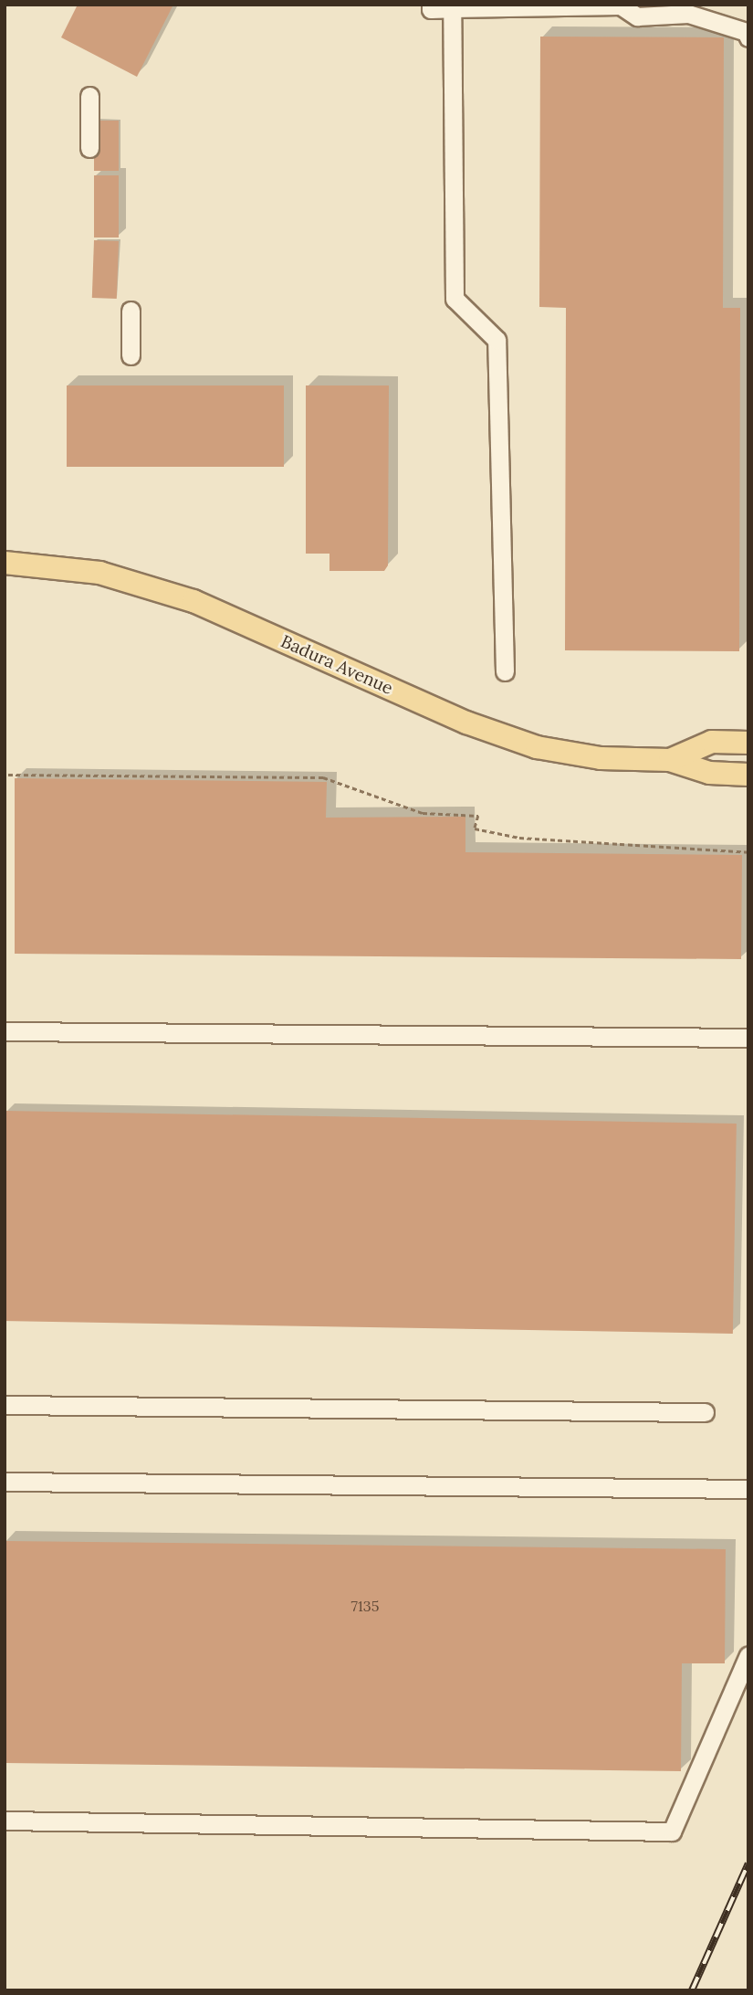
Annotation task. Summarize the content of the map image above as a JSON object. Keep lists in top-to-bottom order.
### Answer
{
  "streets": {
    "main road": ["Badura Avenue"]
  },
  "house_numbers": ["7135"]
}
